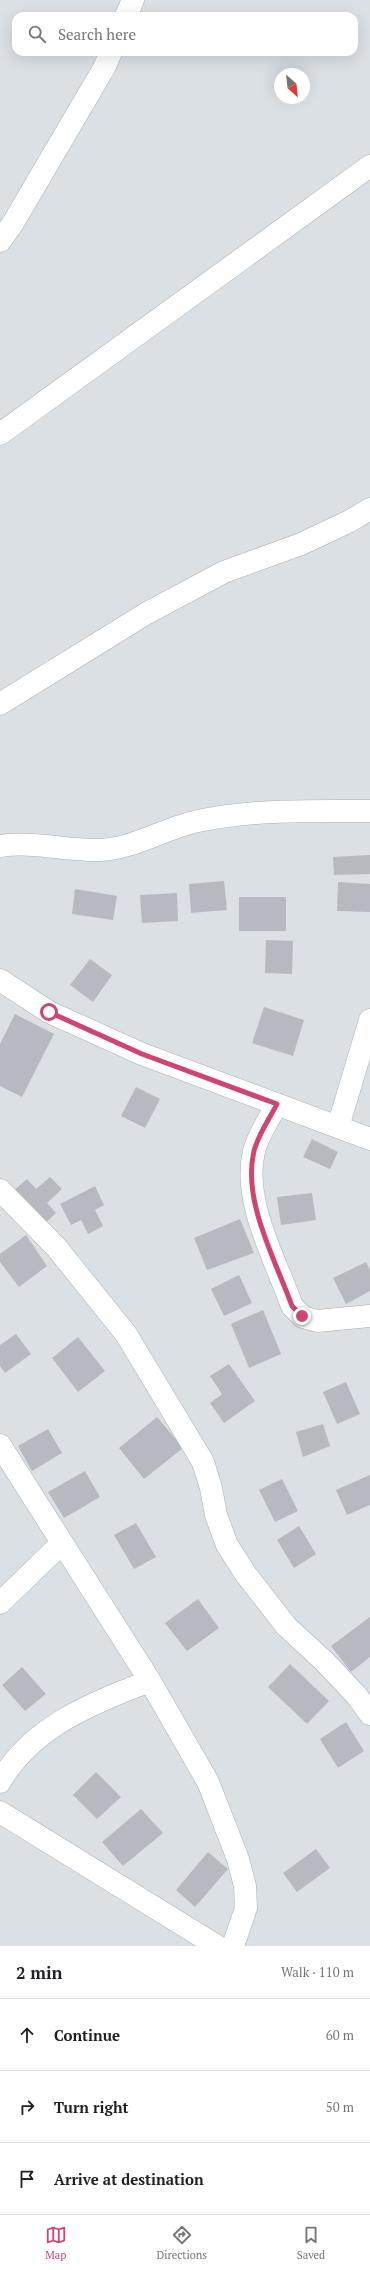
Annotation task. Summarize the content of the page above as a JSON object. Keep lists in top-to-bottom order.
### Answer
{
  "north": "bottom right",
  "page": {
    "search": "Search here",
    "heading": ["2 min", "Walk · 110 m"],
    "list": [
      ["Continue", "60 m"],
      ["Turn right", "50 m"],
      "Arrive at destination"
    ],
    "nav": ["Map", "Directions", "Saved"]
  }
}
